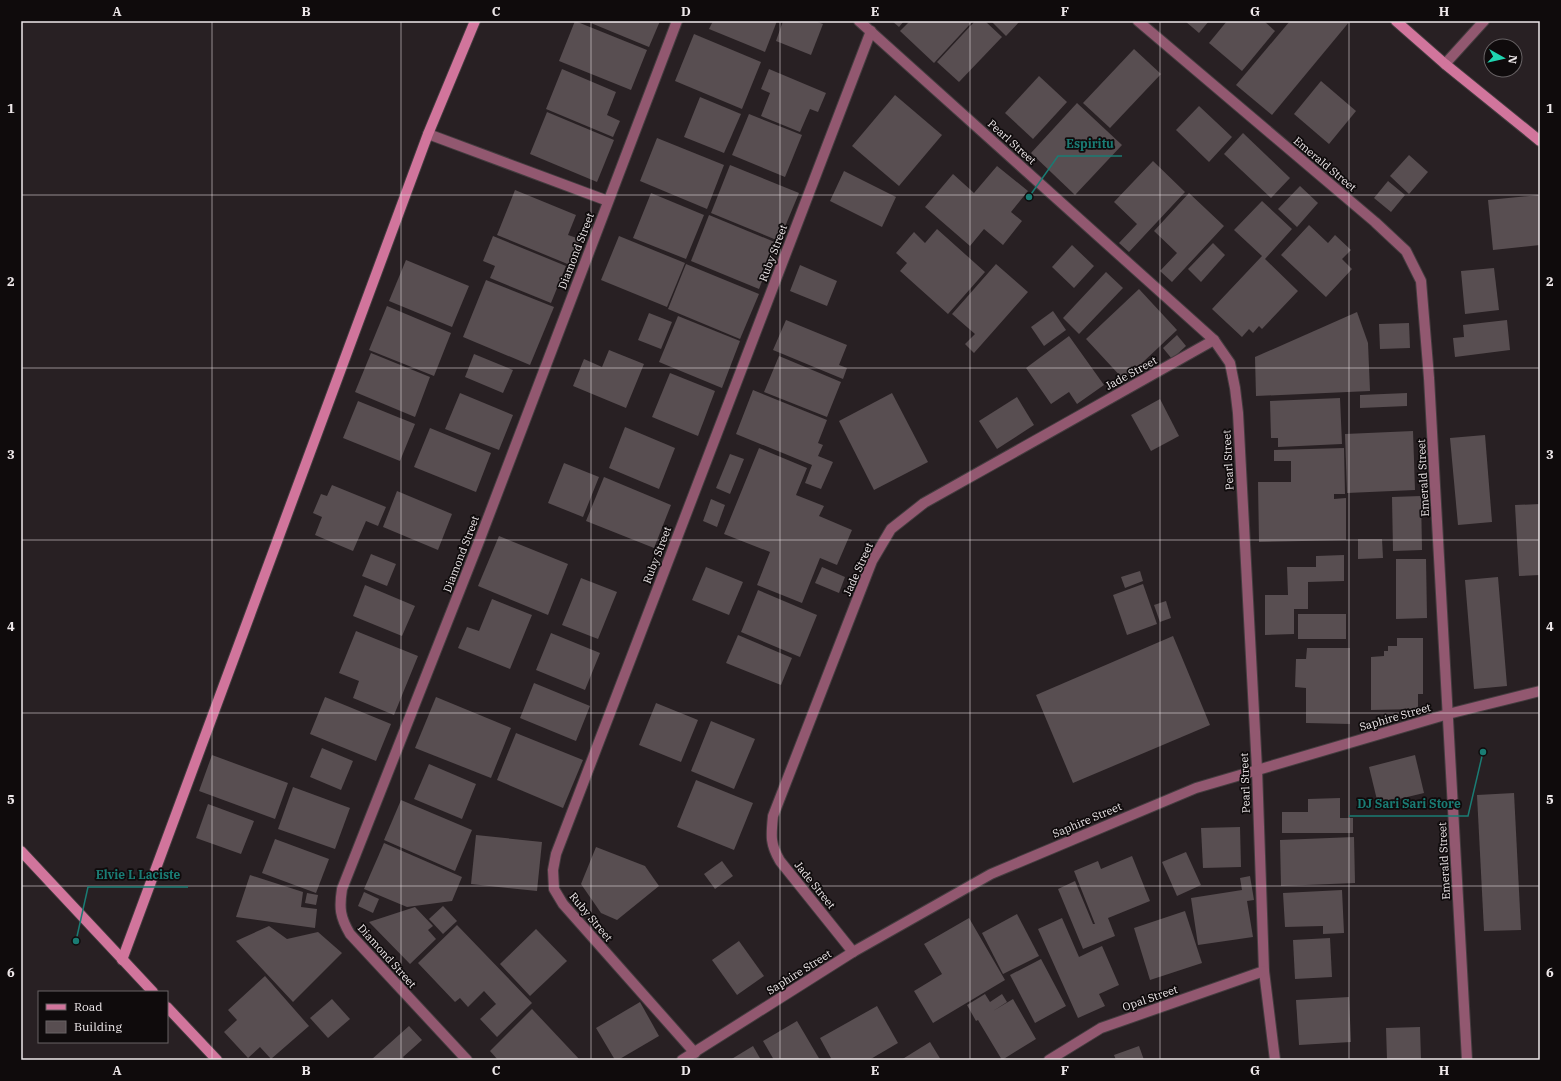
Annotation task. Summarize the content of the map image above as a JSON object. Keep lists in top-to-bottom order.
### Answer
{
  "streets": {
    "street": [
      "Pearl Street",
      "Emerald Street",
      "Diamond Street",
      "Ruby Street",
      "Jade Street",
      "Saphire Street",
      "Opal Street"
    ]
  },
  "crossings": [
    ["Pearl Street", "Ruby Street"],
    ["Pearl Street", "Jade Street"],
    ["Pearl Street", "Saphire Street"],
    ["Pearl Street", "Opal Street"],
    ["Emerald Street", "Saphire Street"],
    ["Ruby Street", "Saphire Street"],
    ["Jade Street", "Saphire Street"]
  ],
  "places": ["Espiritu", "DJ Sari Sari Store", "Elvie L Laciste"],
  "legend": ["Road", "Building"],
  "north": "right",
  "grid": {
    "columns": [
      "A",
      "B",
      "C",
      "D",
      "E",
      "F",
      "G",
      "H"
    ],
    "rows": [
      "1",
      "2",
      "3",
      "4",
      "5",
      "6"
    ]
  }
}
